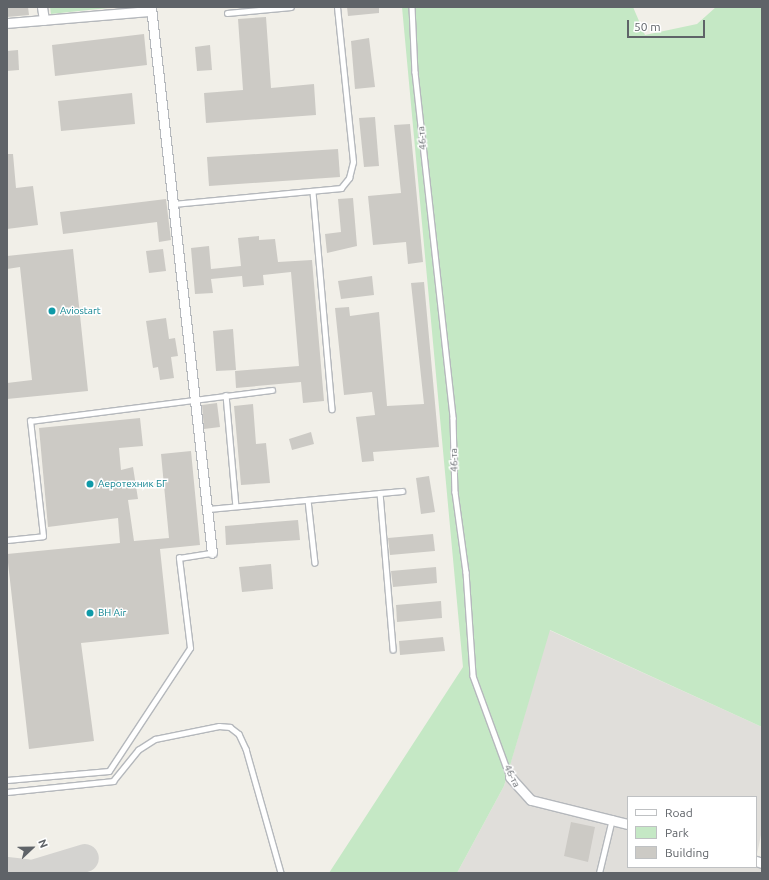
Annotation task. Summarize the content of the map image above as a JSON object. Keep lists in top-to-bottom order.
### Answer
{
  "streets": {
    "street": ["46-та"]
  },
  "places": ["Aviostart", "Аеротехник БГ", "BH Air"],
  "legend": ["Road", "Park", "Building"],
  "scale_bar": "50 m",
  "north": "right"
}
